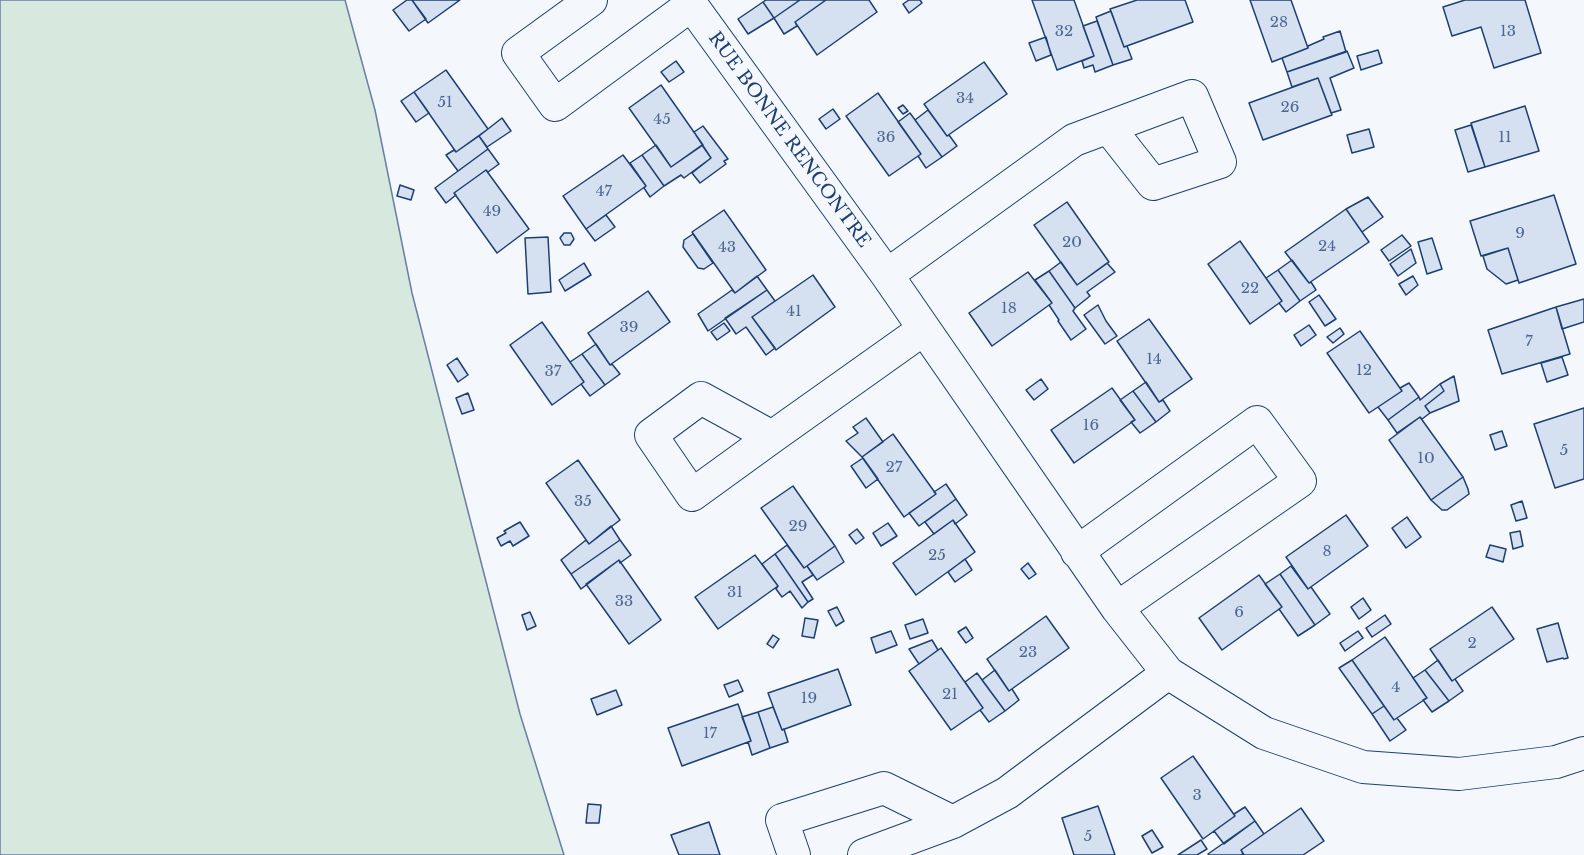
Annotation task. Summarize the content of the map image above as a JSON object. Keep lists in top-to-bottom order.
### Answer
{
  "streets": {
    "street": ["RUE BONNE RENCONTRE"]
  },
  "house_numbers": [
    "28",
    "32",
    "13",
    "34",
    "51",
    "26",
    "45",
    "36",
    "11",
    "47",
    "49",
    "9",
    "20",
    "24",
    "43",
    "22",
    "18",
    "41",
    "39",
    "7",
    "14",
    "12",
    "37",
    "16",
    "5",
    "10",
    "27",
    "35",
    "29",
    "8",
    "25",
    "31",
    "33",
    "6",
    "2",
    "23",
    "4",
    "21",
    "19",
    "17",
    "3",
    "5"
  ]
}
